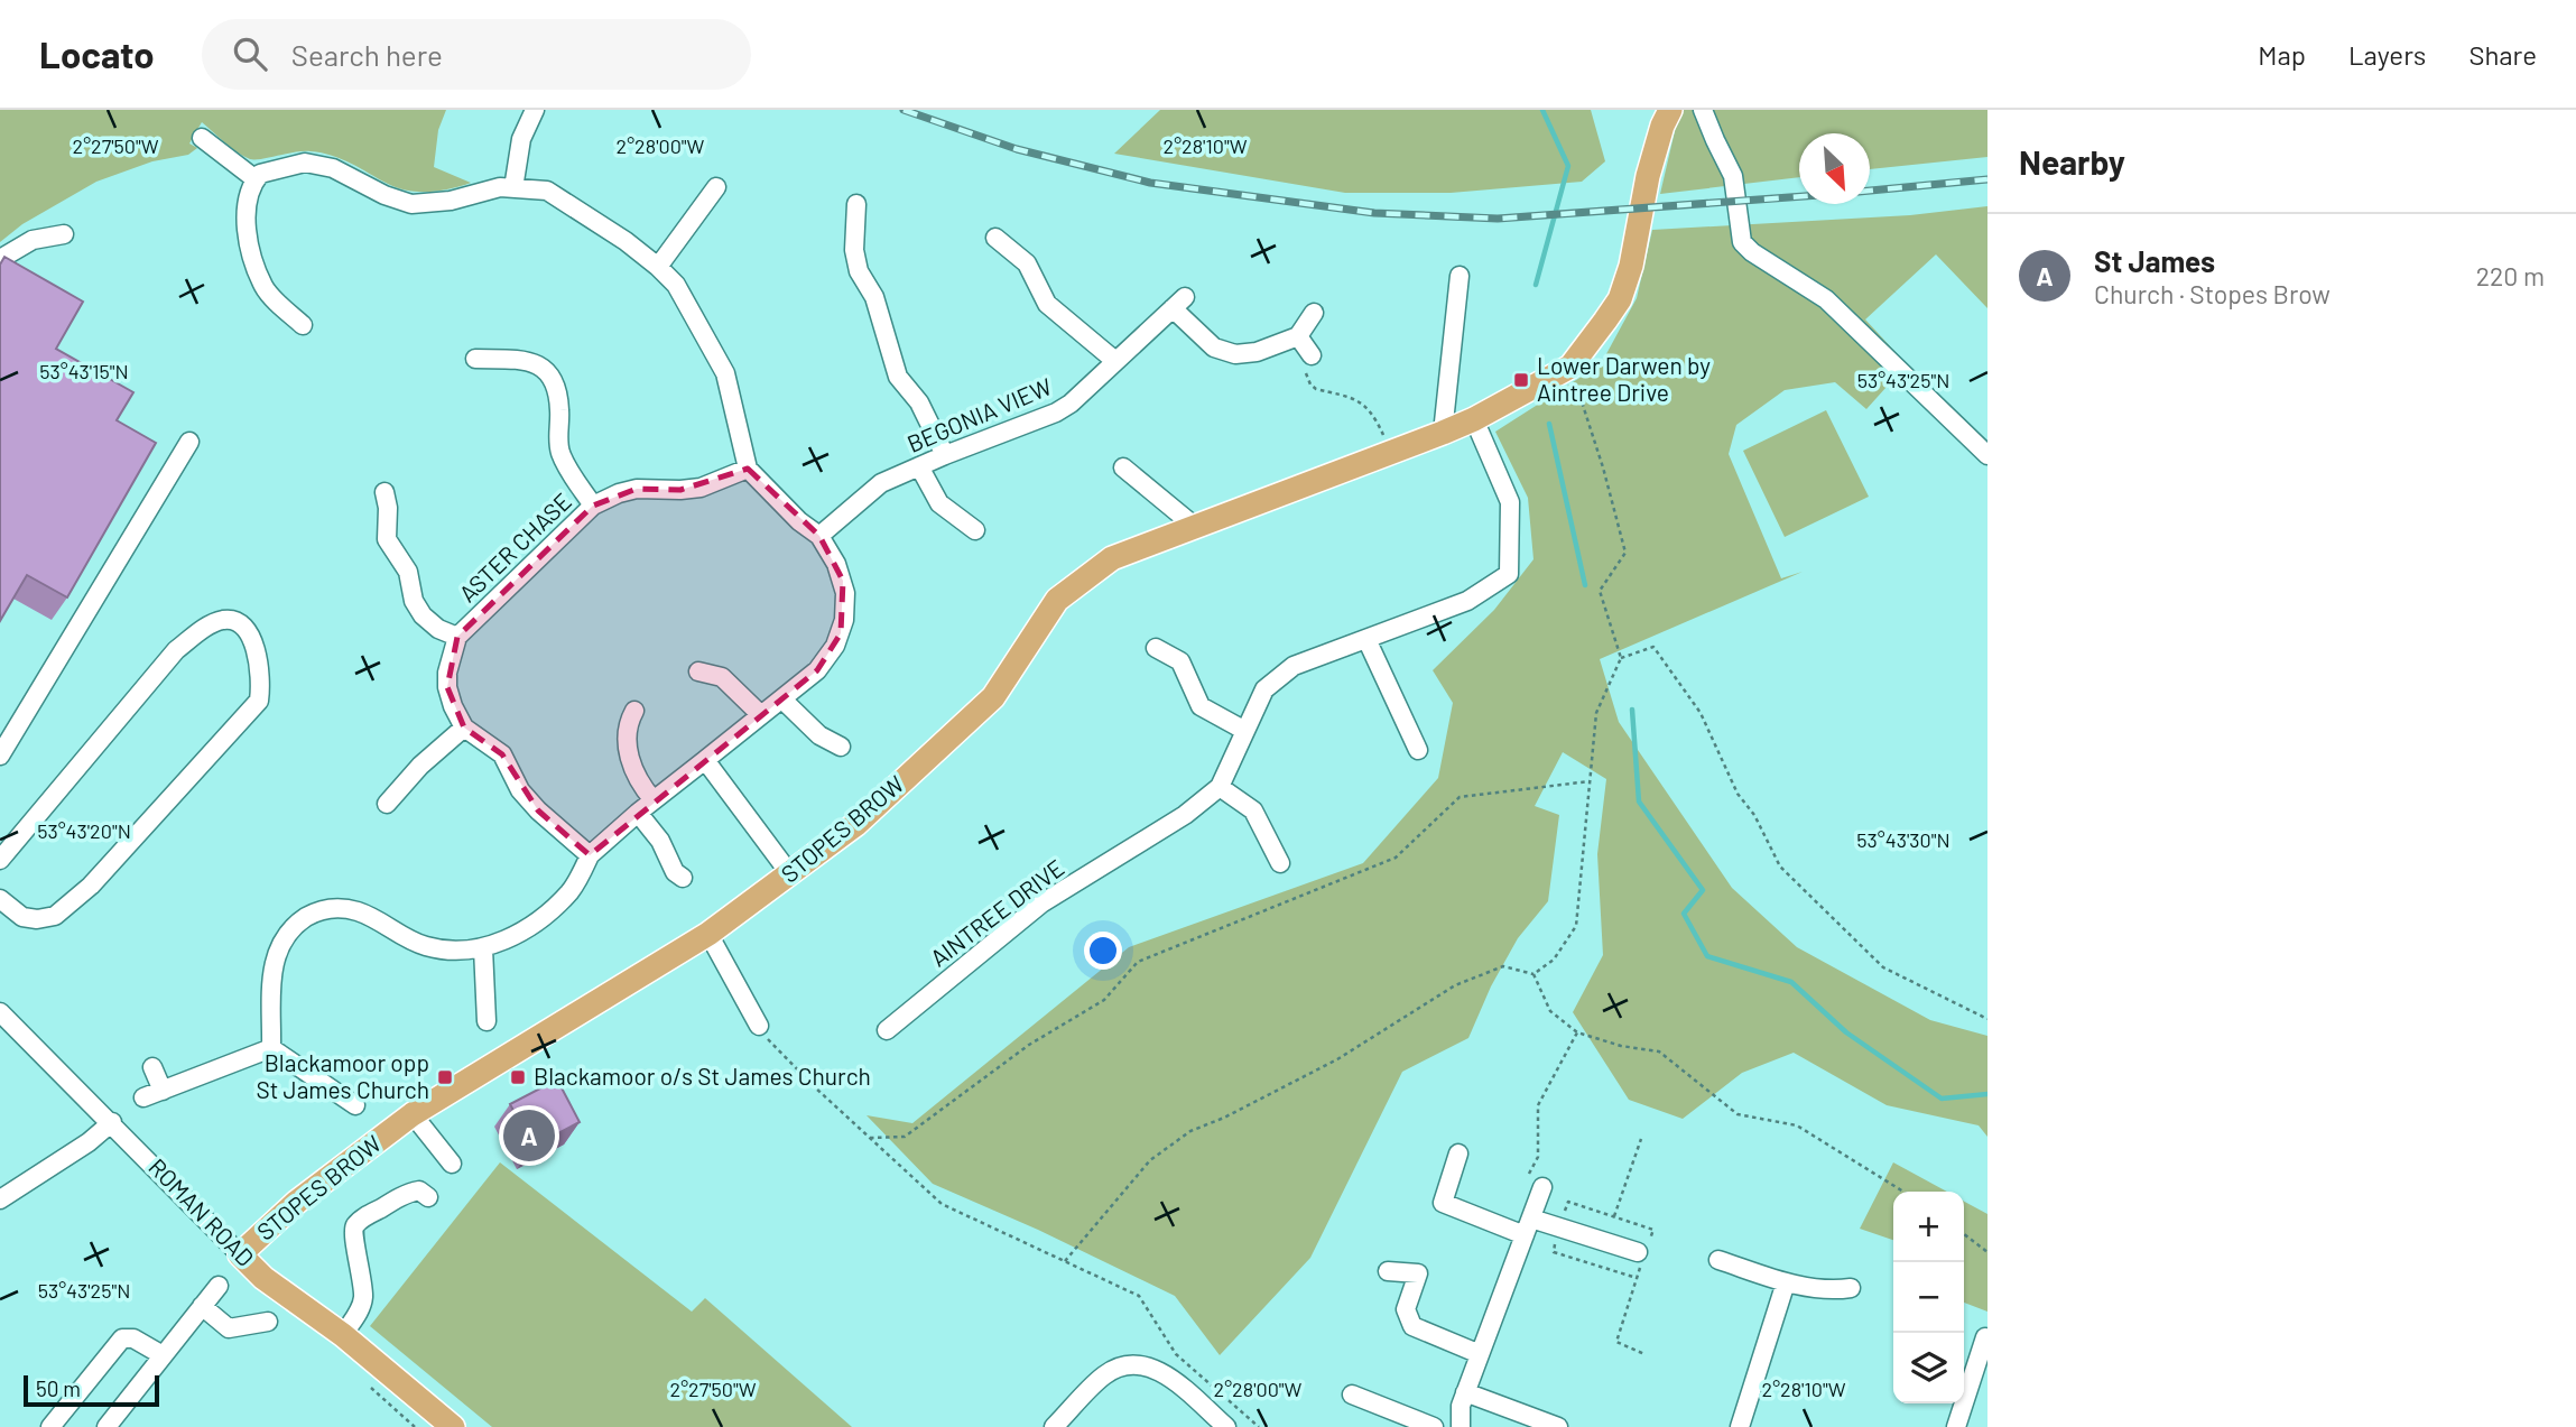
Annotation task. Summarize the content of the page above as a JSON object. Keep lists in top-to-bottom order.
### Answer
{
  "streets": {
    "main road": ["STOPES BROW", "ROMAN ROAD"],
    "street": ["BEGONIA VIEW", "ASTER CHASE", "AINTREE DRIVE"]
  },
  "crossings": [
    ["STOPES BROW", "AINTREE DRIVE"],
    ["STOPES BROW", "ROMAN ROAD"]
  ],
  "places": {
    "transit": ["Lower Darwen by Aintree Drive", "Blackamoor opp St James Church", "Blackamoor o/s St James Church"]
  },
  "scale_bar": "50 m",
  "north": "bottom right",
  "page": {
    "header": "Locato",
    "search": "Search here",
    "nav": ["Map", "Layers", "Share"],
    "heading": "Nearby",
    "list": [
      {
        "mark": "A",
        "name": "St James",
        "note": "Church · Stopes Brow",
        "value": "220 m"
      }
    ],
    "pins": "A",
    "map_buttons": ["+", "−"],
    "scale": "50 m"
  },
  "coordinates": [
    "2°27'50\"W",
    "2°28'00\"W",
    "2°28'10\"W",
    "53°43'15\"N",
    "53°43'25\"N",
    "53°43'20\"N",
    "53°43'30\"N"
  ]
}
